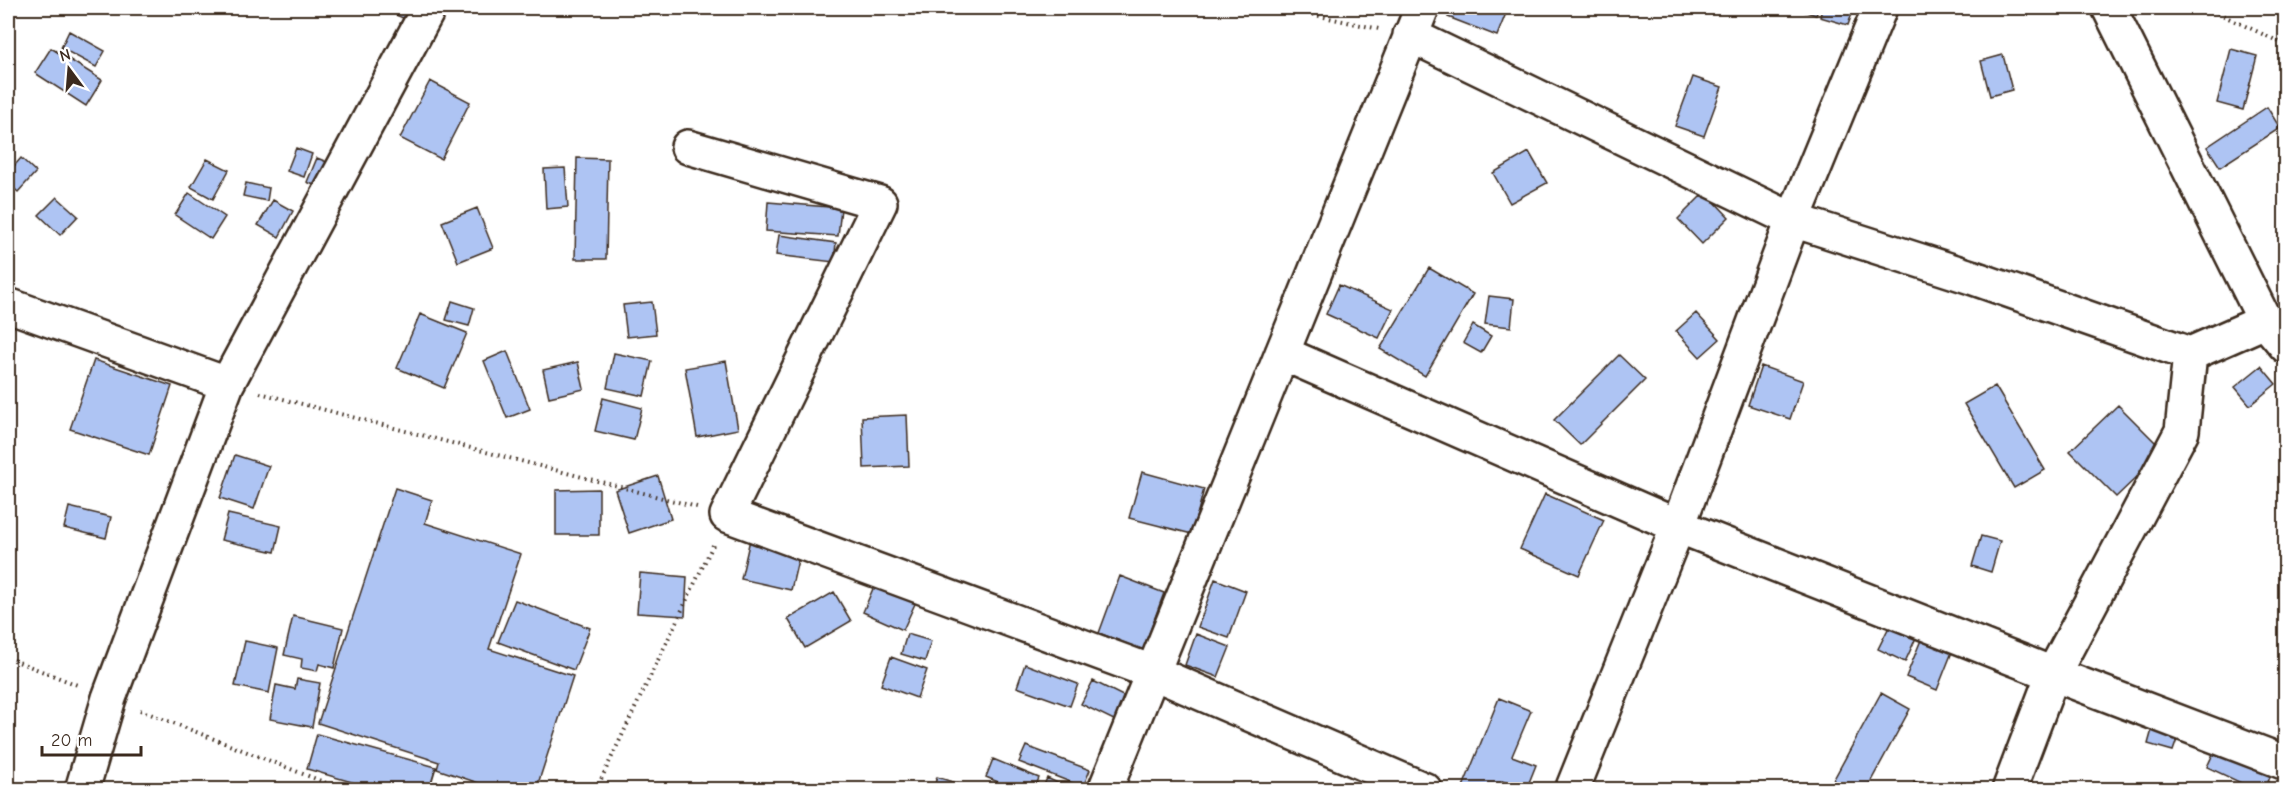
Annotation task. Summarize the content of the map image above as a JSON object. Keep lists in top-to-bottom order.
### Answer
{
  "scale_bar": "20 m",
  "north": "top"
}
